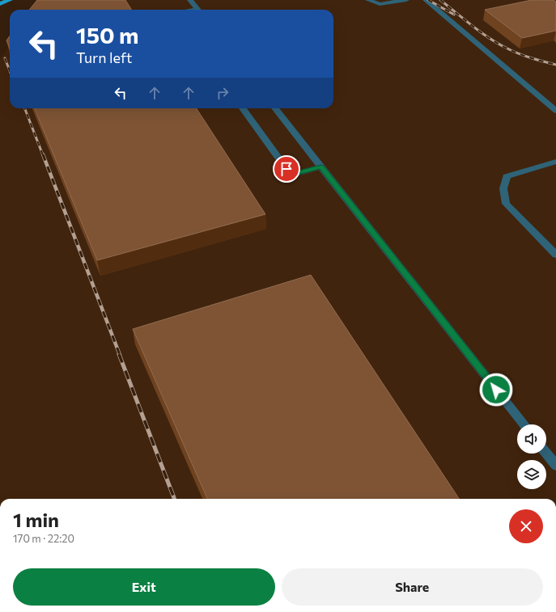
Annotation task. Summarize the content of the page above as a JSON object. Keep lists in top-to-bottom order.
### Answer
{
  "page": {
    "turn": ["150 m", "Turn left"],
    "heading": ["1 min", "170 m · 22:20"],
    "buttons": ["Exit", "Share"]
  }
}
